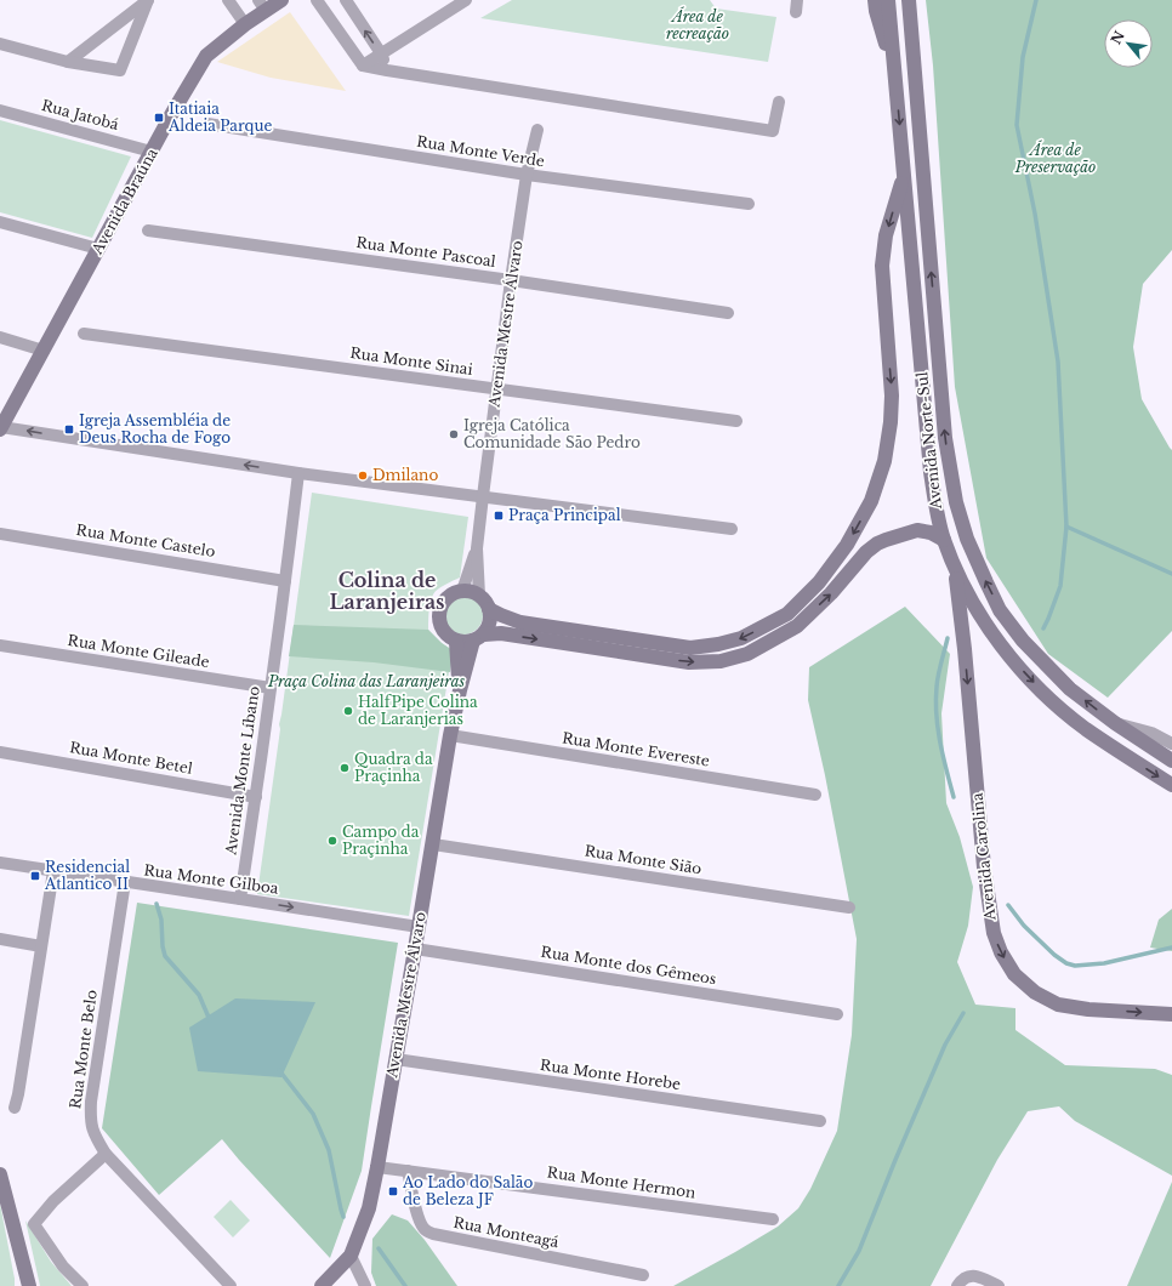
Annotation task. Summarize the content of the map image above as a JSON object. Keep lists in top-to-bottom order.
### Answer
{
  "streets": {
    "street": [
      "Rua Jatobá",
      "Rua Monte Verde",
      "Avenida Braúna",
      "Rua Monte Pascoal",
      "Avenida Mestre Álvaro",
      "Rua Monte Sinai",
      "Avenida Norte-Sul",
      "Rua Monte Castelo",
      "Rua Monte Gileade",
      "Rua Monte Evereste",
      "Rua Monte Betel",
      "Avenida Monte Líbano",
      "Avenida Carolina",
      "Rua Monte Sião",
      "Rua Monte Gilboa",
      "Rua Monte dos Gêmeos",
      "Rua Monte Belo",
      "Rua Monte Horebe",
      "Rua Monte Hermon",
      "Rua Monteagá"
    ]
  },
  "crossings": [
    ["Rua Jatobá", "Avenida Braúna"],
    ["Rua Monte Verde", "Avenida Mestre Álvaro"],
    ["Rua Monte Pascoal", "Avenida Mestre Álvaro"],
    ["Avenida Mestre Álvaro", "Rua Monte Sinai"],
    ["Avenida Mestre Álvaro", "Rua Monte Evereste"],
    ["Avenida Mestre Álvaro", "Rua Monte Sião"],
    ["Avenida Mestre Álvaro", "Rua Monte Gilboa"],
    ["Avenida Mestre Álvaro", "Rua Monte dos Gêmeos"],
    ["Avenida Mestre Álvaro", "Rua Monte Horebe"],
    ["Avenida Mestre Álvaro", "Rua Monte Hermon"],
    ["Avenida Norte-Sul", "Avenida Carolina"],
    ["Rua Monte Castelo", "Avenida Monte Líbano"],
    ["Rua Monte Gileade", "Avenida Monte Líbano"],
    ["Rua Monte Betel", "Avenida Monte Líbano"],
    ["Avenida Monte Líbano", "Rua Monte Gilboa"],
    ["Rua Monte Gilboa", "Rua Monte Belo"],
    ["Rua Monte Hermon", "Rua Monteagá"]
  ],
  "one_way": ["Avenida Carolina", "Rua Monte Gilboa"],
  "districts": ["Colina de Laranjeiras"],
  "parks": ["Área de recreação", "Área de Preservação", "Praça Colina das Laranjeiras"],
  "places": {
    "transit": [
      "Itatiaia Aldeia Parque",
      "Igreja Assembléia de Deus Rocha de Fogo",
      "Praça Principal",
      "Residencial Atlantico II",
      "Ao Lado do Salão de Beleza JF"
    ],
    "other": [
      "Igreja Católica Comunidade São Pedro",
      "Dmilano",
      "HalfPipe Colina de Laranjerias",
      "Quadra da Praçinha",
      "Campo da Praçinha"
    ]
  },
  "north": "top left"
}
